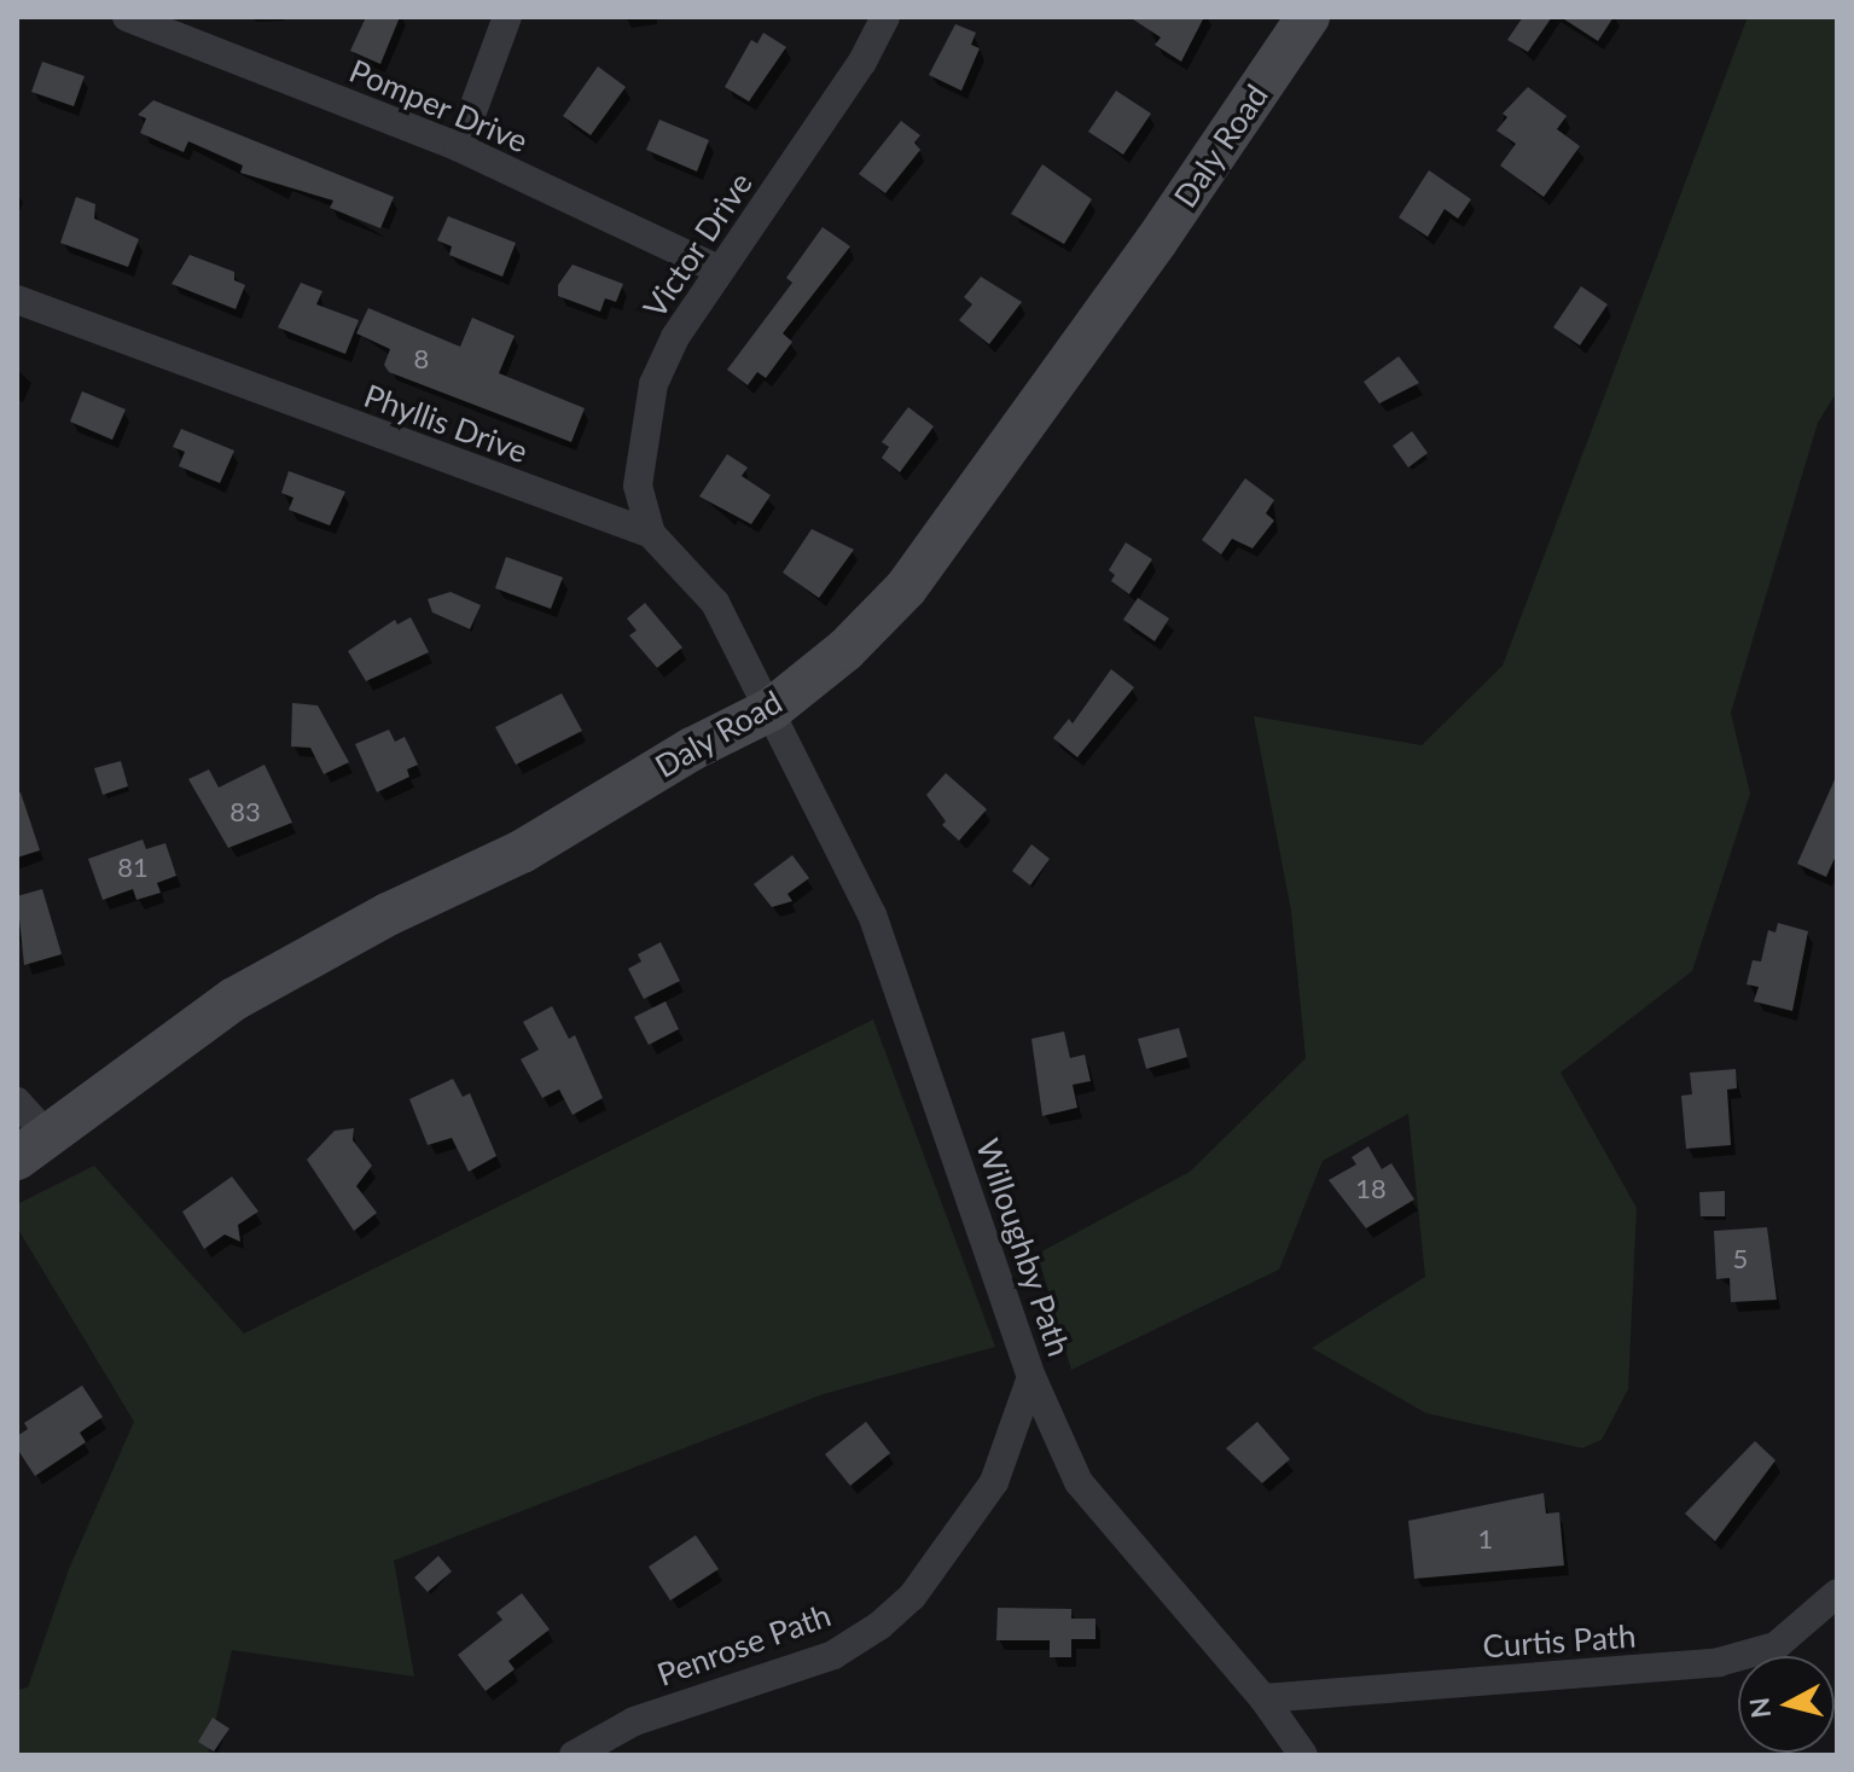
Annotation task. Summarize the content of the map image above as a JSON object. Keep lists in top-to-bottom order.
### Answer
{
  "streets": {
    "street": [
      "Pomper Drive",
      "Daly Road",
      "Victor Drive",
      "Phyllis Drive",
      "Willoughby Path",
      "Curtis Path",
      "Penrose Path"
    ]
  },
  "crossings": [
    ["Pomper Drive", "Victor Drive"],
    ["Daly Road", "Phyllis Drive"],
    ["Daly Road", "Willoughby Path"],
    ["Victor Drive", "Phyllis Drive"],
    ["Phyllis Drive", "Willoughby Path"],
    ["Willoughby Path", "Curtis Path"],
    ["Willoughby Path", "Penrose Path"]
  ],
  "house_numbers": [
    "8",
    "83",
    "81",
    "18",
    "5",
    "1"
  ],
  "north": "left"
}
